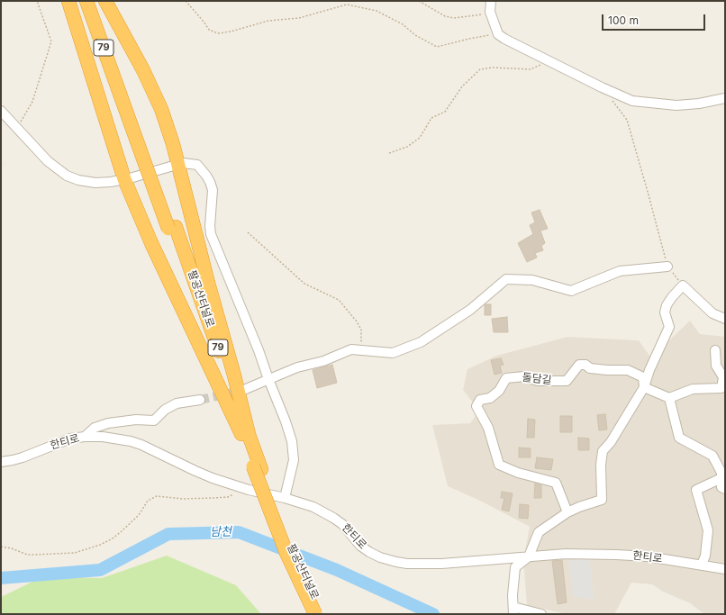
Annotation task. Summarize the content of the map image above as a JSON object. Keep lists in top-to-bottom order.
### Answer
{
  "streets": {
    "highway": ["79", "팔공산터널로"],
    "street": ["돌담길", "한티로"]
  },
  "water": ["남천"],
  "scale_bar": "100 m"
}
